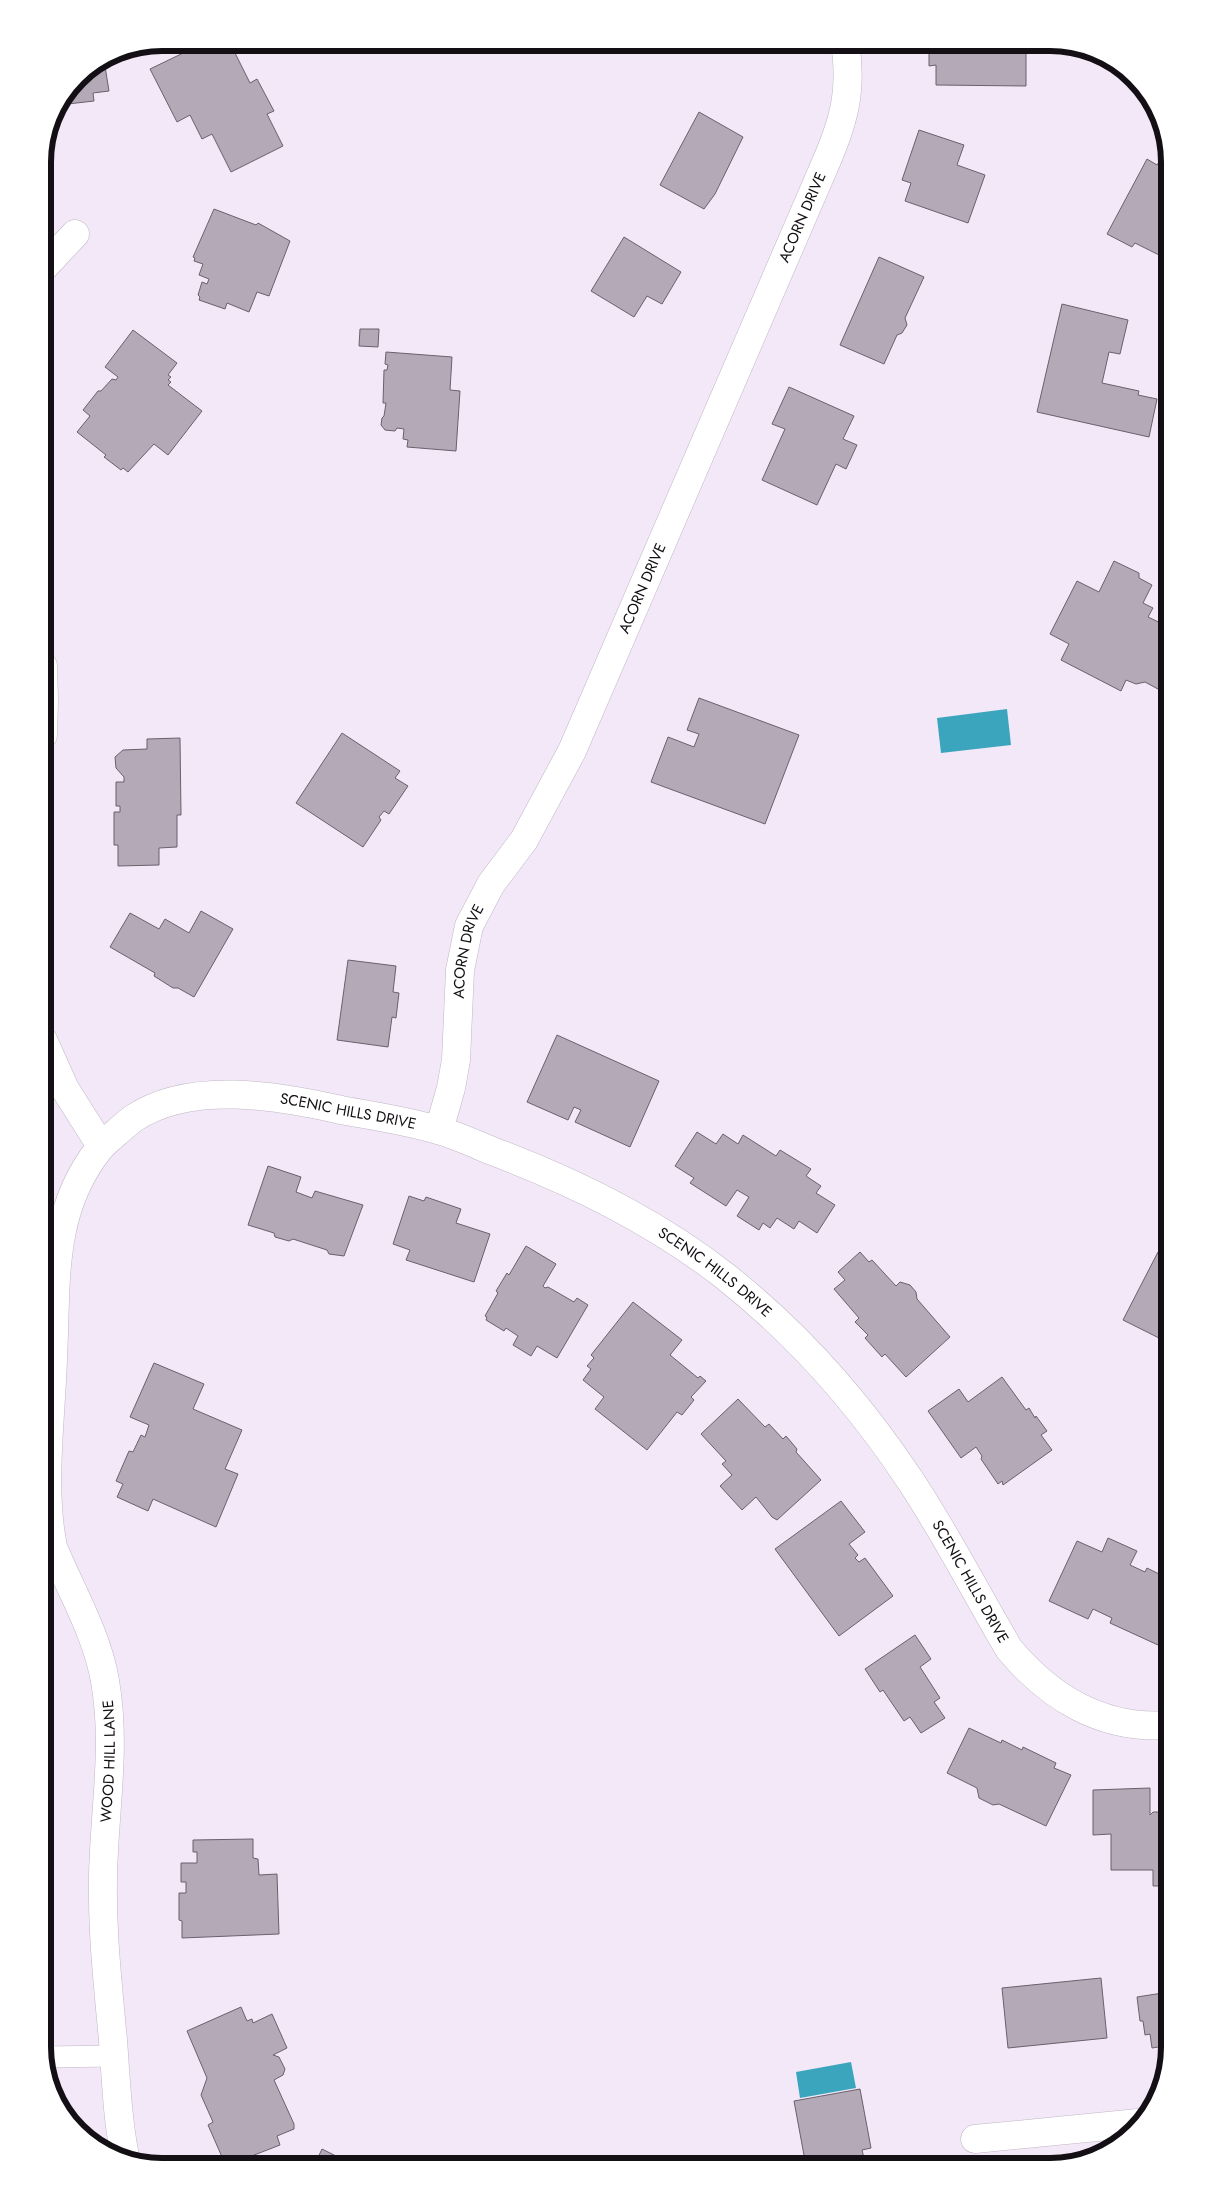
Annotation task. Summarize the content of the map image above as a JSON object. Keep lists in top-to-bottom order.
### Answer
{
  "streets": {
    "street": ["ACORN DRIVE", "SCENIC HILLS DRIVE", "WOOD HILL LANE"]
  },
  "crossings": [
    ["ACORN DRIVE", "SCENIC HILLS DRIVE"],
    ["SCENIC HILLS DRIVE", "WOOD HILL LANE"]
  ]
}
